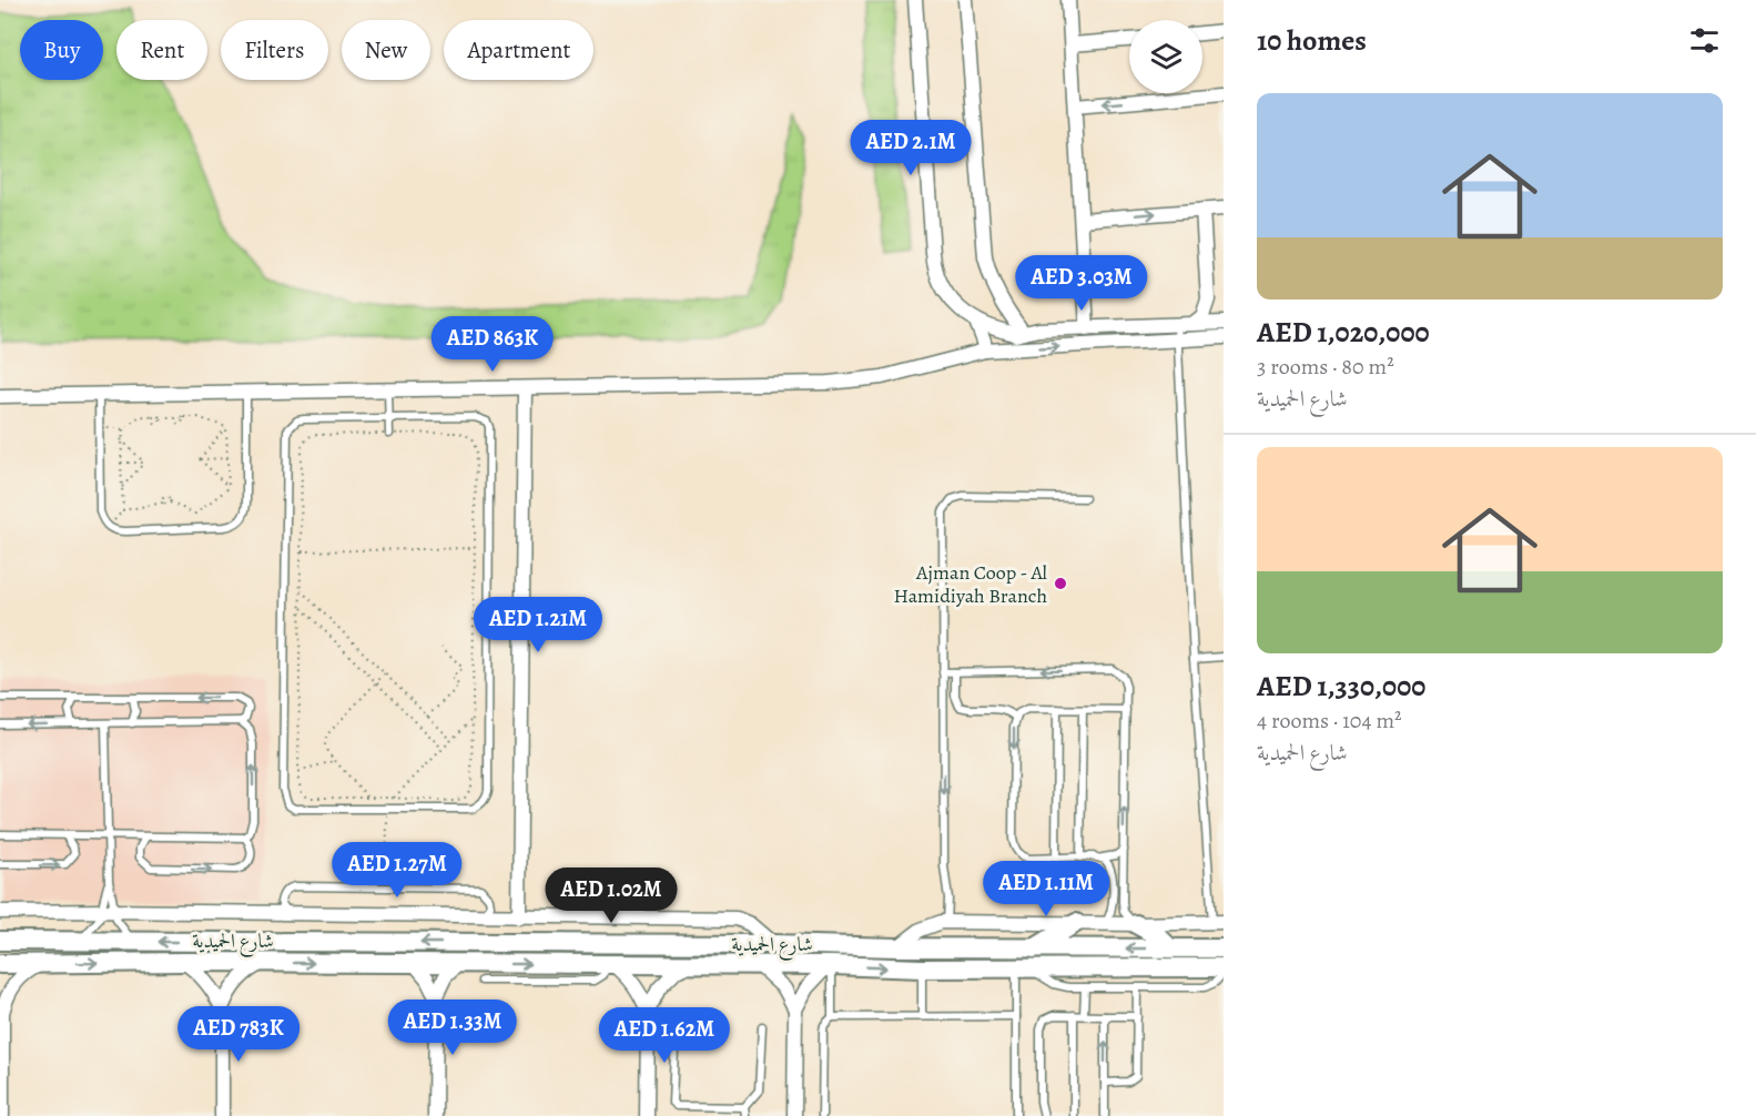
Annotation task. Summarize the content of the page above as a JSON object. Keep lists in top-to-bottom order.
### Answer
{
  "streets": {
    "street": ["شارع الحميدية"]
  },
  "places": ["Ajman Coop - Al Hamidiyah Branch"],
  "page": {
    "heading": "10 homes",
    "chip": [
      "Buy",
      "Rent",
      "Filters",
      "New",
      "Apartment"
    ],
    "list": [
      {
        "name": "AED 1,020,000",
        "note": "3 rooms · 80 m² · شارع الحميدية"
      },
      {
        "name": "AED 1,330,000",
        "note": "4 rooms · 104 m² · شارع الحميدية"
      }
    ],
    "price": [
      "AED 2.1M",
      "AED 3.03M",
      "AED 863K",
      "AED 1.21M",
      "AED 1.27M",
      "AED 1.11M",
      "AED 1.02M",
      "AED 1.33M",
      "AED 783K",
      "AED 1.62M"
    ]
  }
}
